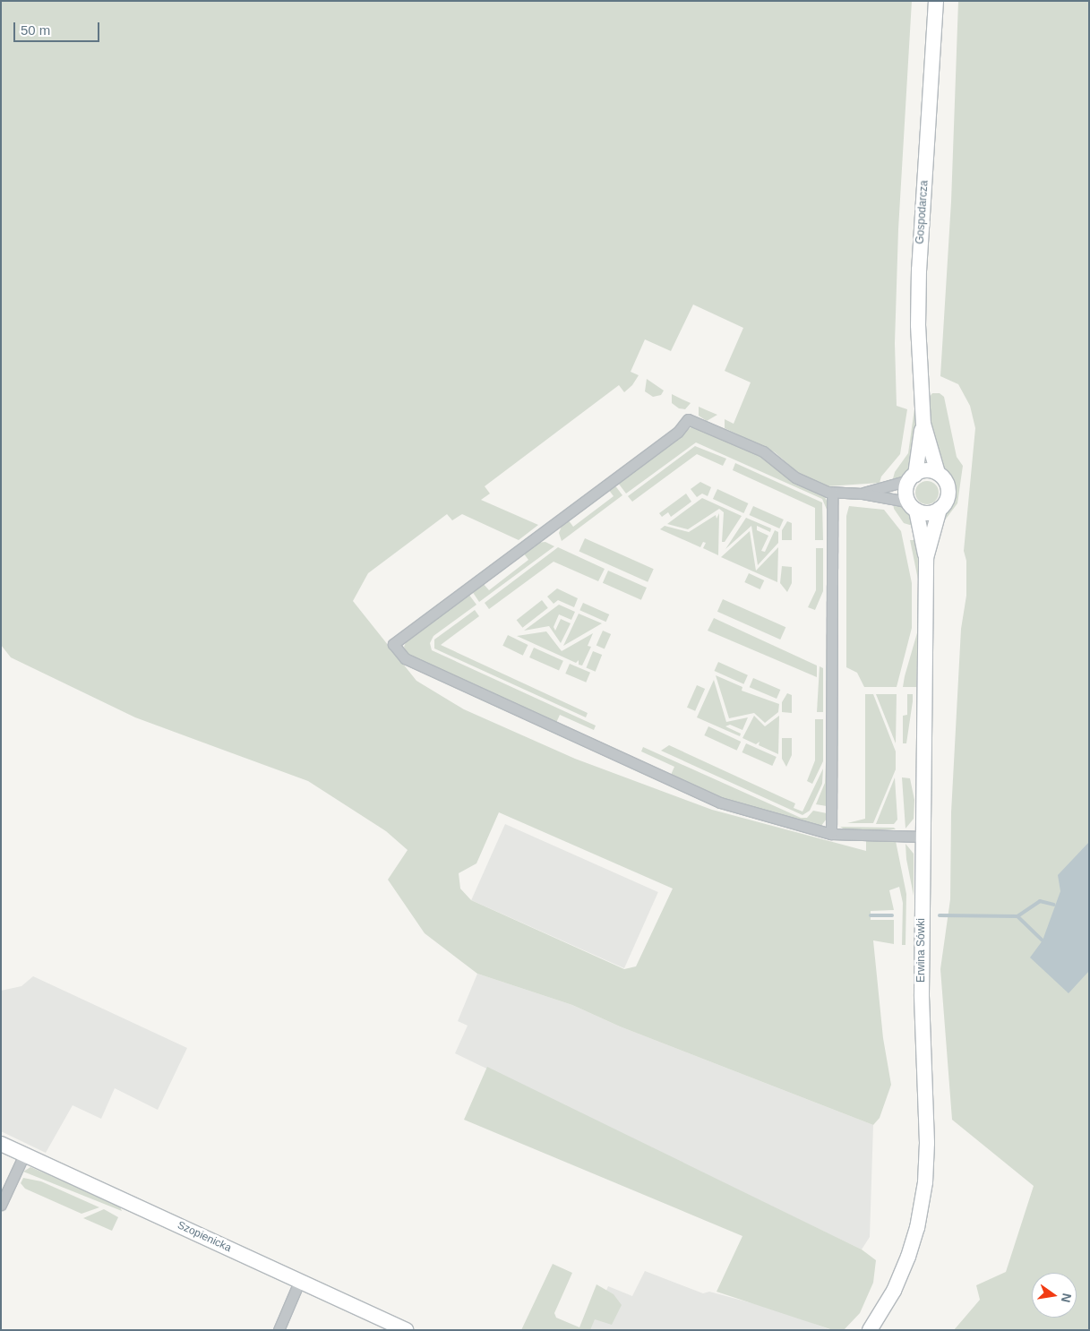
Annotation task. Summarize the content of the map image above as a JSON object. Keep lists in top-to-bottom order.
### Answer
{
  "streets": {
    "street": ["Gospodarcza", "Erwina Sówki", "Szopienicka"]
  },
  "crossings": [
    ["Gospodarcza", "Erwina Sówki"]
  ],
  "scale_bar": "50 m",
  "north": "right"
}
